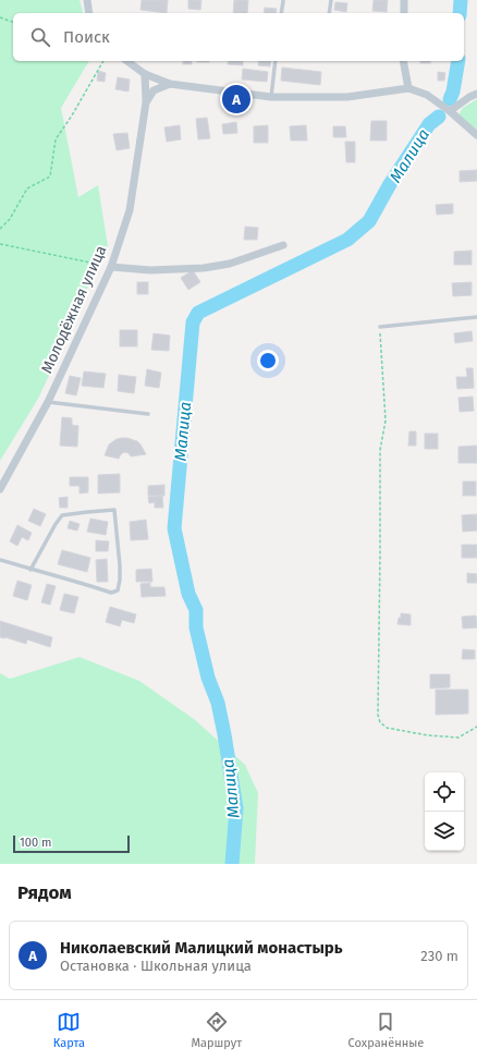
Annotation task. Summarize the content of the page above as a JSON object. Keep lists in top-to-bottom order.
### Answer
{
  "streets": {
    "street": ["Молодёжная улица"]
  },
  "water": ["Малица"],
  "scale_bar": "100 m",
  "page": {
    "search": "Поиск",
    "pins": "A",
    "scale": "100 m",
    "heading": "Рядом",
    "list": [
      {
        "mark": "A",
        "name": "Николаевский Малицкий монастырь",
        "note": "Остановка · Школьная улица",
        "value": "230 m"
      }
    ],
    "nav": ["Карта", "Маршрут", "Сохранённые"]
  }
}
